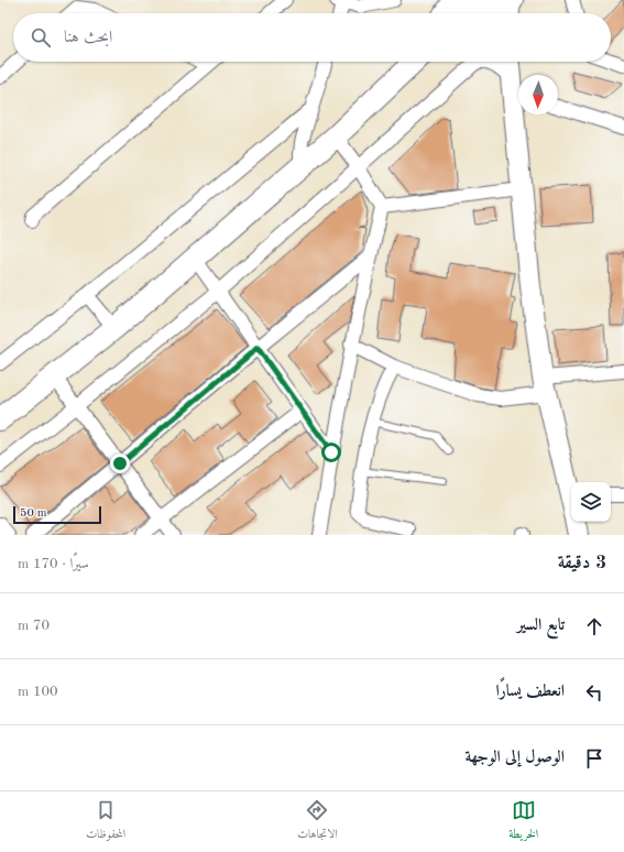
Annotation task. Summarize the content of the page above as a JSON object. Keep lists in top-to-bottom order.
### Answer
{
  "scale_bar": "50 m",
  "north": "bottom",
  "page": {
    "search": "ابحث هنا",
    "scale": "50 m",
    "heading": ["3 دقيقة", "سيرًا · 170 m"],
    "list": [
      ["تابع السير", "70 m"],
      ["انعطف يسارًا", "100 m"],
      "الوصول إلى الوجهة"
    ],
    "nav": ["الخريطة", "الاتجاهات", "المحفوظات"]
  }
}
